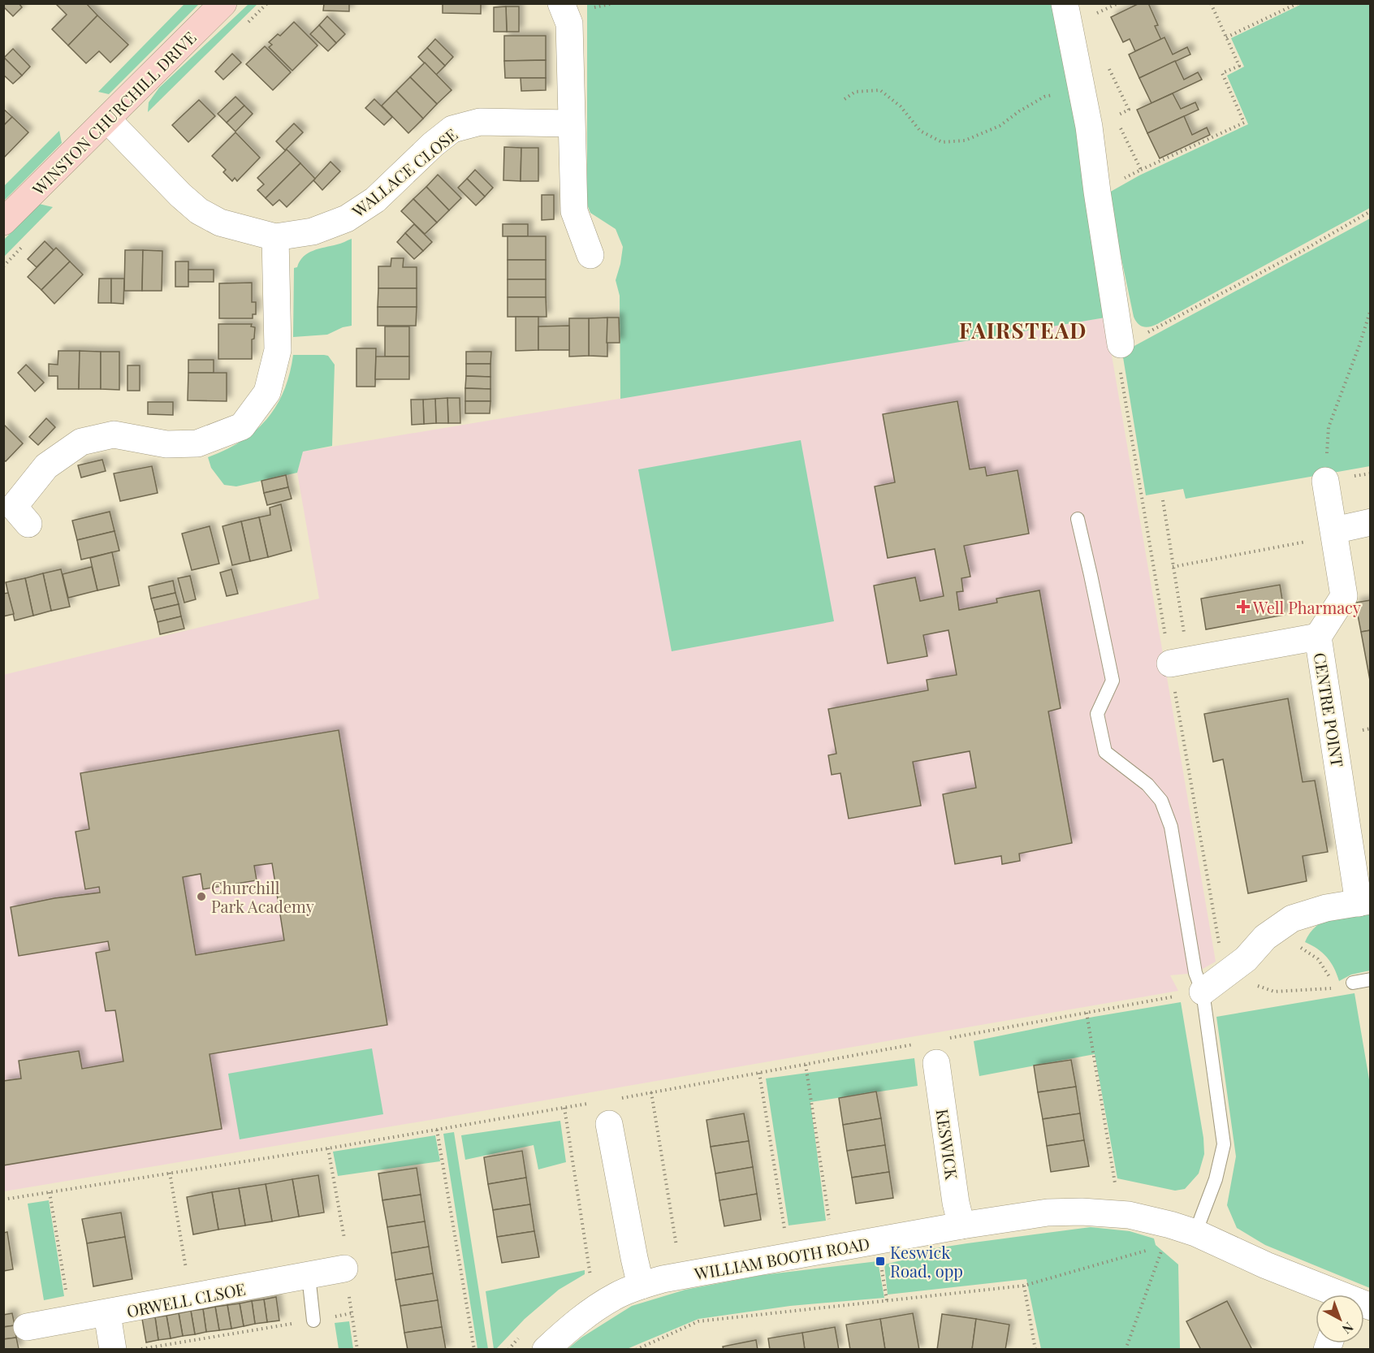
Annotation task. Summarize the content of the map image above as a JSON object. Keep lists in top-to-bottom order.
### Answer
{
  "streets": {
    "street": [
      "WINSTON CHURCHILL DRIVE",
      "WALLACE CLOSE",
      "CENTRE POINT",
      "KESWICK",
      "WILLIAM BOOTH ROAD",
      "ORWELL CLSOE"
    ]
  },
  "crossings": [
    ["WINSTON CHURCHILL DRIVE", "WALLACE CLOSE"],
    ["KESWICK", "WILLIAM BOOTH ROAD"]
  ],
  "districts": ["FAIRSTEAD"],
  "places": {
    "health": ["Well Pharmacy"],
    "other": ["Churchill Park Academy"],
    "transit": ["Keswick Road, opp"]
  },
  "north": "bottom right"
}
